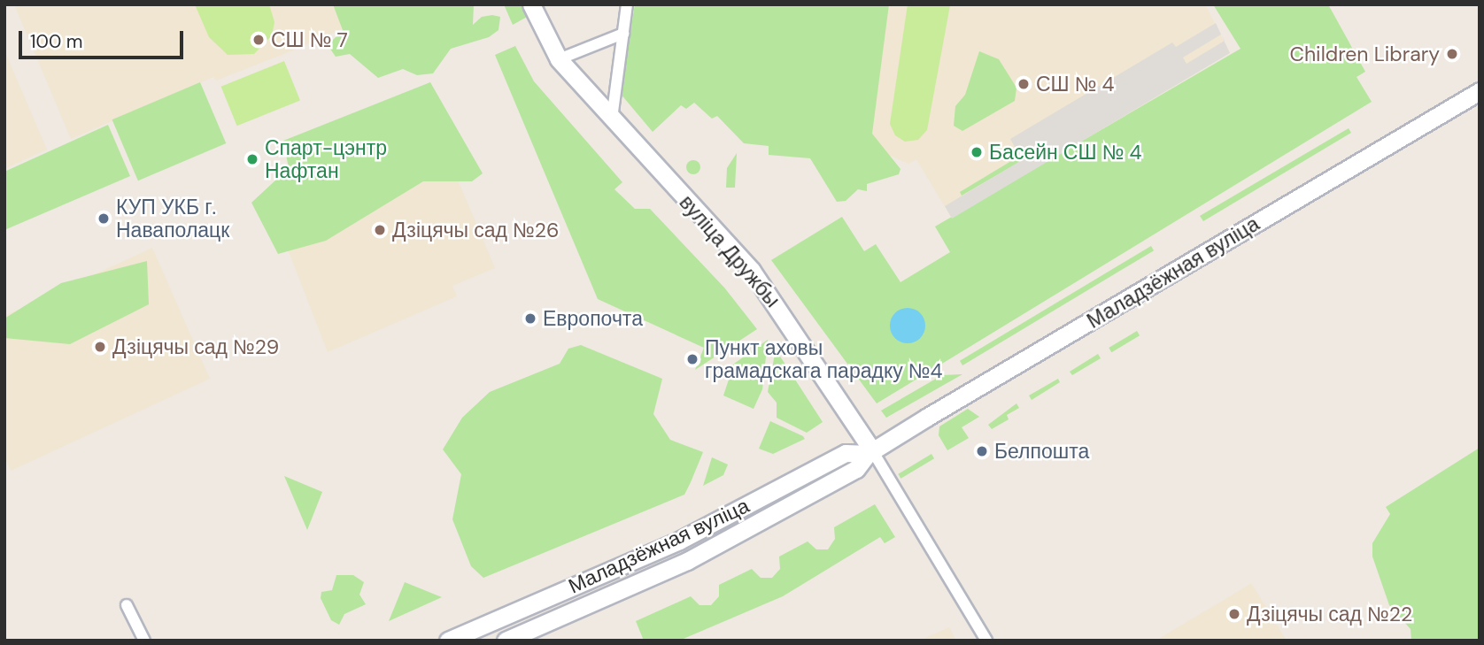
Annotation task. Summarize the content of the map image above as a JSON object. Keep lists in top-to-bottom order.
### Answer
{
  "streets": {
    "main road": ["вуліца Дружбы", "Маладзёжная вуліца"]
  },
  "crossings": [
    ["вуліца Дружбы", "Маладзёжная вуліца"]
  ],
  "places": [
    "СШ № 7",
    "Children Library",
    "СШ № 4",
    "Басейн СШ № 4",
    "Спарт-цэнтр Нафтан",
    "КУП УКБ г. Наваполацк",
    "Дзіцячы сад №26",
    "Европочта",
    "Дзіцячы сад №29",
    "Пункт аховы грамадскага парадку №4",
    "Белпошта",
    "Дзіцячы сад №22"
  ],
  "scale_bar": "100 m"
}
